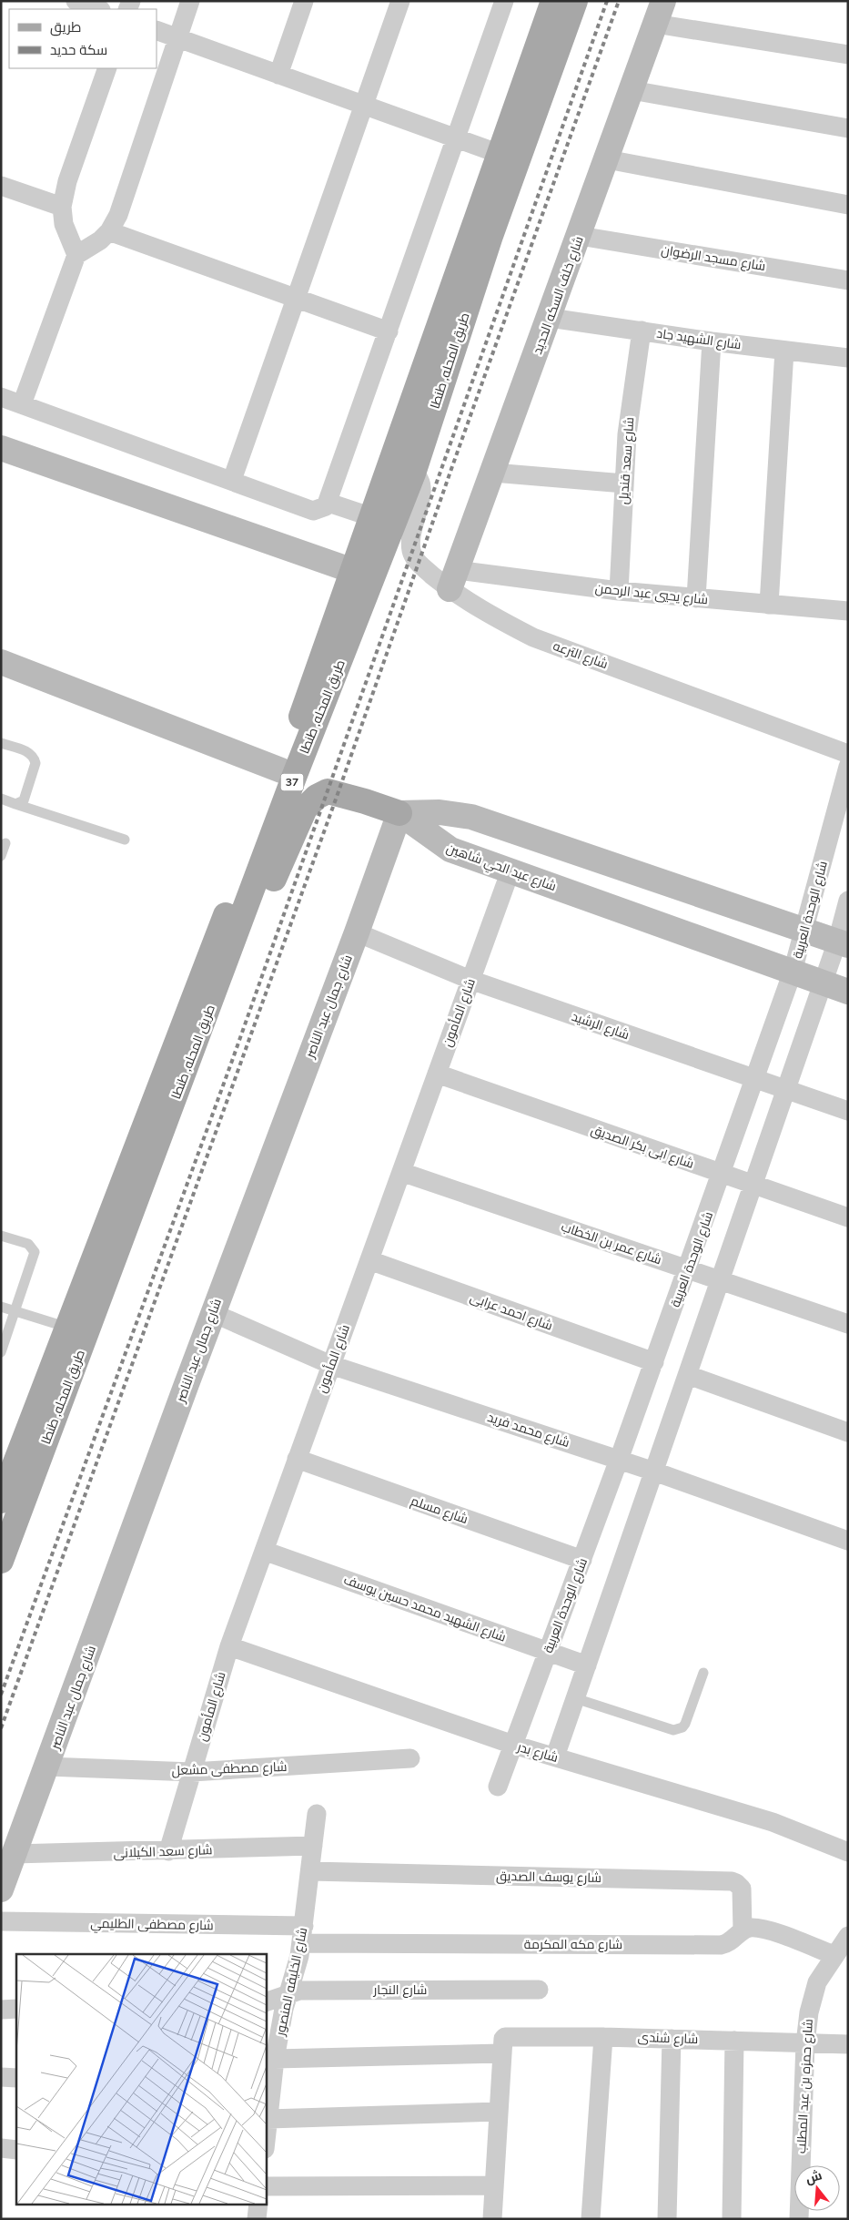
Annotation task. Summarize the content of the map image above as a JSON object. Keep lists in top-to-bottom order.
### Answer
{
  "streets": {
    "main road": ["طريق المحله, طنطا", "37"],
    "street": [
      "شارع مسجد الرضوان",
      "شارع خلف السكه الحديد",
      "شارع الشهيد جاد",
      "شارع سعد قنديل",
      "شارع يحيي عبد الرحمن",
      "شارع الترعه",
      "شارع عبد الحي شاهين",
      "شارع الوحدة العربية",
      "شارع جمال عبد الناصر",
      "شارع المأمون",
      "شارع الرشيد",
      "شارع ابى بكر الصديق",
      "شارع عمر بن الخطاب",
      "شارع احمد عرابى",
      "شارع محمد فريد",
      "شارع مسلم",
      "شارع الشهيد محمد حسين يوسف",
      "شارع بدر",
      "شارع مصطفى مشعل",
      "شارع سعد الكيلانى",
      "شارع يوسف الصديق",
      "شارع مصطفى الطليمي",
      "شارع مكه المكرمة",
      "شارع الخليفه المنصور",
      "شارع النجار",
      "شارع شندى",
      "شارع حمزه بن عبد المطلب"
    ]
  },
  "crossings": [
    ["شارع مسجد الرضوان", "شارع خلف السكه الحديد"],
    ["شارع خلف السكه الحديد", "شارع الشهيد جاد"],
    ["شارع خلف السكه الحديد", "شارع يحيي عبد الرحمن"],
    ["شارع خلف السكه الحديد", "شارع الترعه"],
    ["شارع الشهيد جاد", "شارع سعد قنديل"],
    ["طريق المحله, طنطا", "شارع الترعه"],
    ["شارع سعد قنديل", "شارع يحيي عبد الرحمن"],
    ["شارع يحيي عبد الرحمن", "شارع الترعه"],
    ["شارع عبد الحي شاهين", "شارع الوحدة العربية"],
    ["شارع عبد الحي شاهين", "شارع جمال عبد الناصر"],
    ["شارع عبد الحي شاهين", "شارع المأمون"],
    ["شارع الوحدة العربية", "شارع الرشيد"],
    ["شارع الوحدة العربية", "شارع ابى بكر الصديق"],
    ["شارع الوحدة العربية", "شارع عمر بن الخطاب"],
    ["شارع الوحدة العربية", "شارع احمد عرابى"],
    ["شارع الوحدة العربية", "شارع محمد فريد"],
    ["شارع الوحدة العربية", "شارع مسلم"],
    ["شارع الوحدة العربية", "شارع الشهيد محمد حسين يوسف"],
    ["شارع الوحدة العربية", "شارع بدر"],
    ["شارع جمال عبد الناصر", "شارع الرشيد"],
    ["شارع جمال عبد الناصر", "شارع محمد فريد"],
    ["شارع جمال عبد الناصر", "شارع مصطفى مشعل"],
    ["شارع جمال عبد الناصر", "شارع سعد الكيلانى"],
    ["شارع المأمون", "شارع الرشيد"],
    ["شارع المأمون", "شارع ابى بكر الصديق"],
    ["شارع المأمون", "شارع عمر بن الخطاب"],
    ["شارع المأمون", "شارع احمد عرابى"],
    ["شارع المأمون", "شارع محمد فريد"],
    ["شارع المأمون", "شارع مسلم"],
    ["شارع المأمون", "شارع الشهيد محمد حسين يوسف"],
    ["شارع المأمون", "شارع بدر"],
    ["شارع المأمون", "شارع مصطفى مشعل"],
    ["شارع المأمون", "شارع سعد الكيلانى"],
    ["شارع سعد الكيلانى", "شارع الخليفه المنصور"],
    ["شارع يوسف الصديق", "شارع مكه المكرمة"],
    ["شارع يوسف الصديق", "شارع الخليفه المنصور"],
    ["شارع مصطفى الطليمي", "شارع مكه المكرمة"],
    ["شارع مصطفى الطليمي", "شارع الخليفه المنصور"],
    ["شارع مكه المكرمة", "شارع الخليفه المنصور"],
    ["شارع الخليفه المنصور", "شارع النجار"],
    ["شارع شندى", "شارع حمزه بن عبد المطلب"]
  ],
  "legend": ["طريق", "سكة حديد"],
  "north": "top"
}
